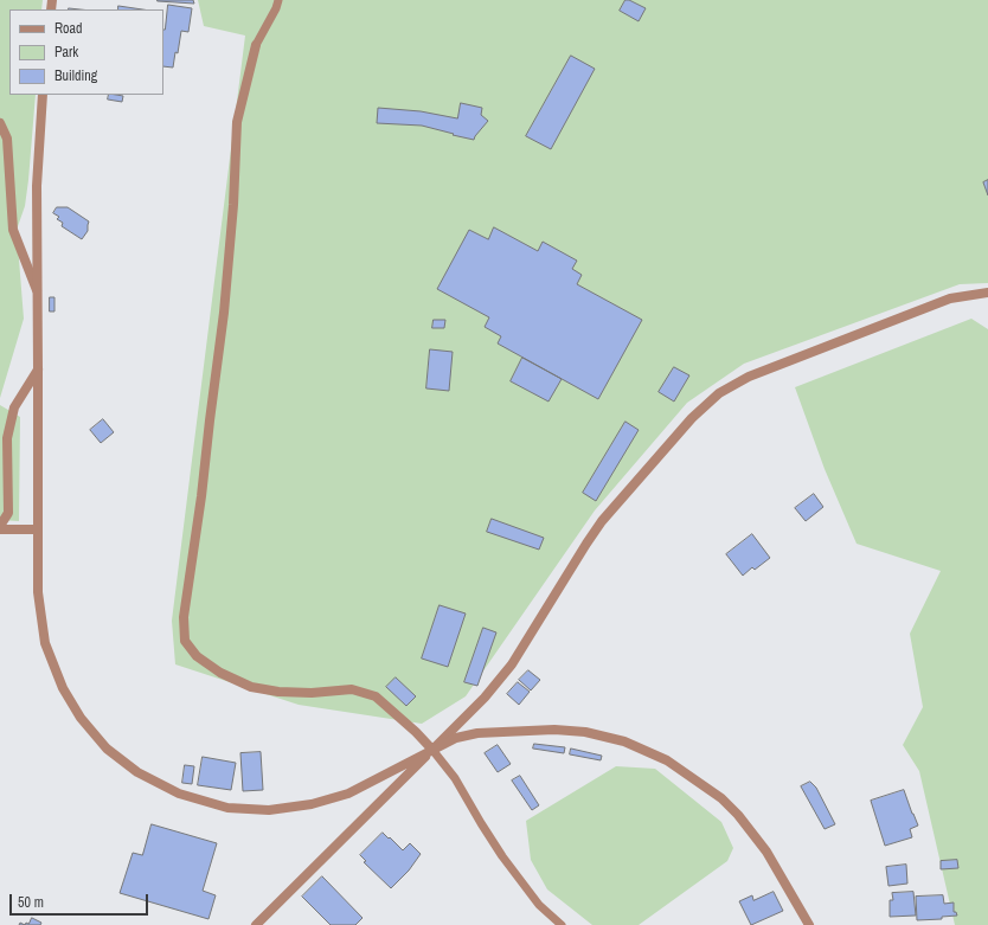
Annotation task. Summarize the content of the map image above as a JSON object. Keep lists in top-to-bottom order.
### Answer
{
  "legend": ["Road", "Park", "Building"],
  "scale_bar": "50 m"
}
